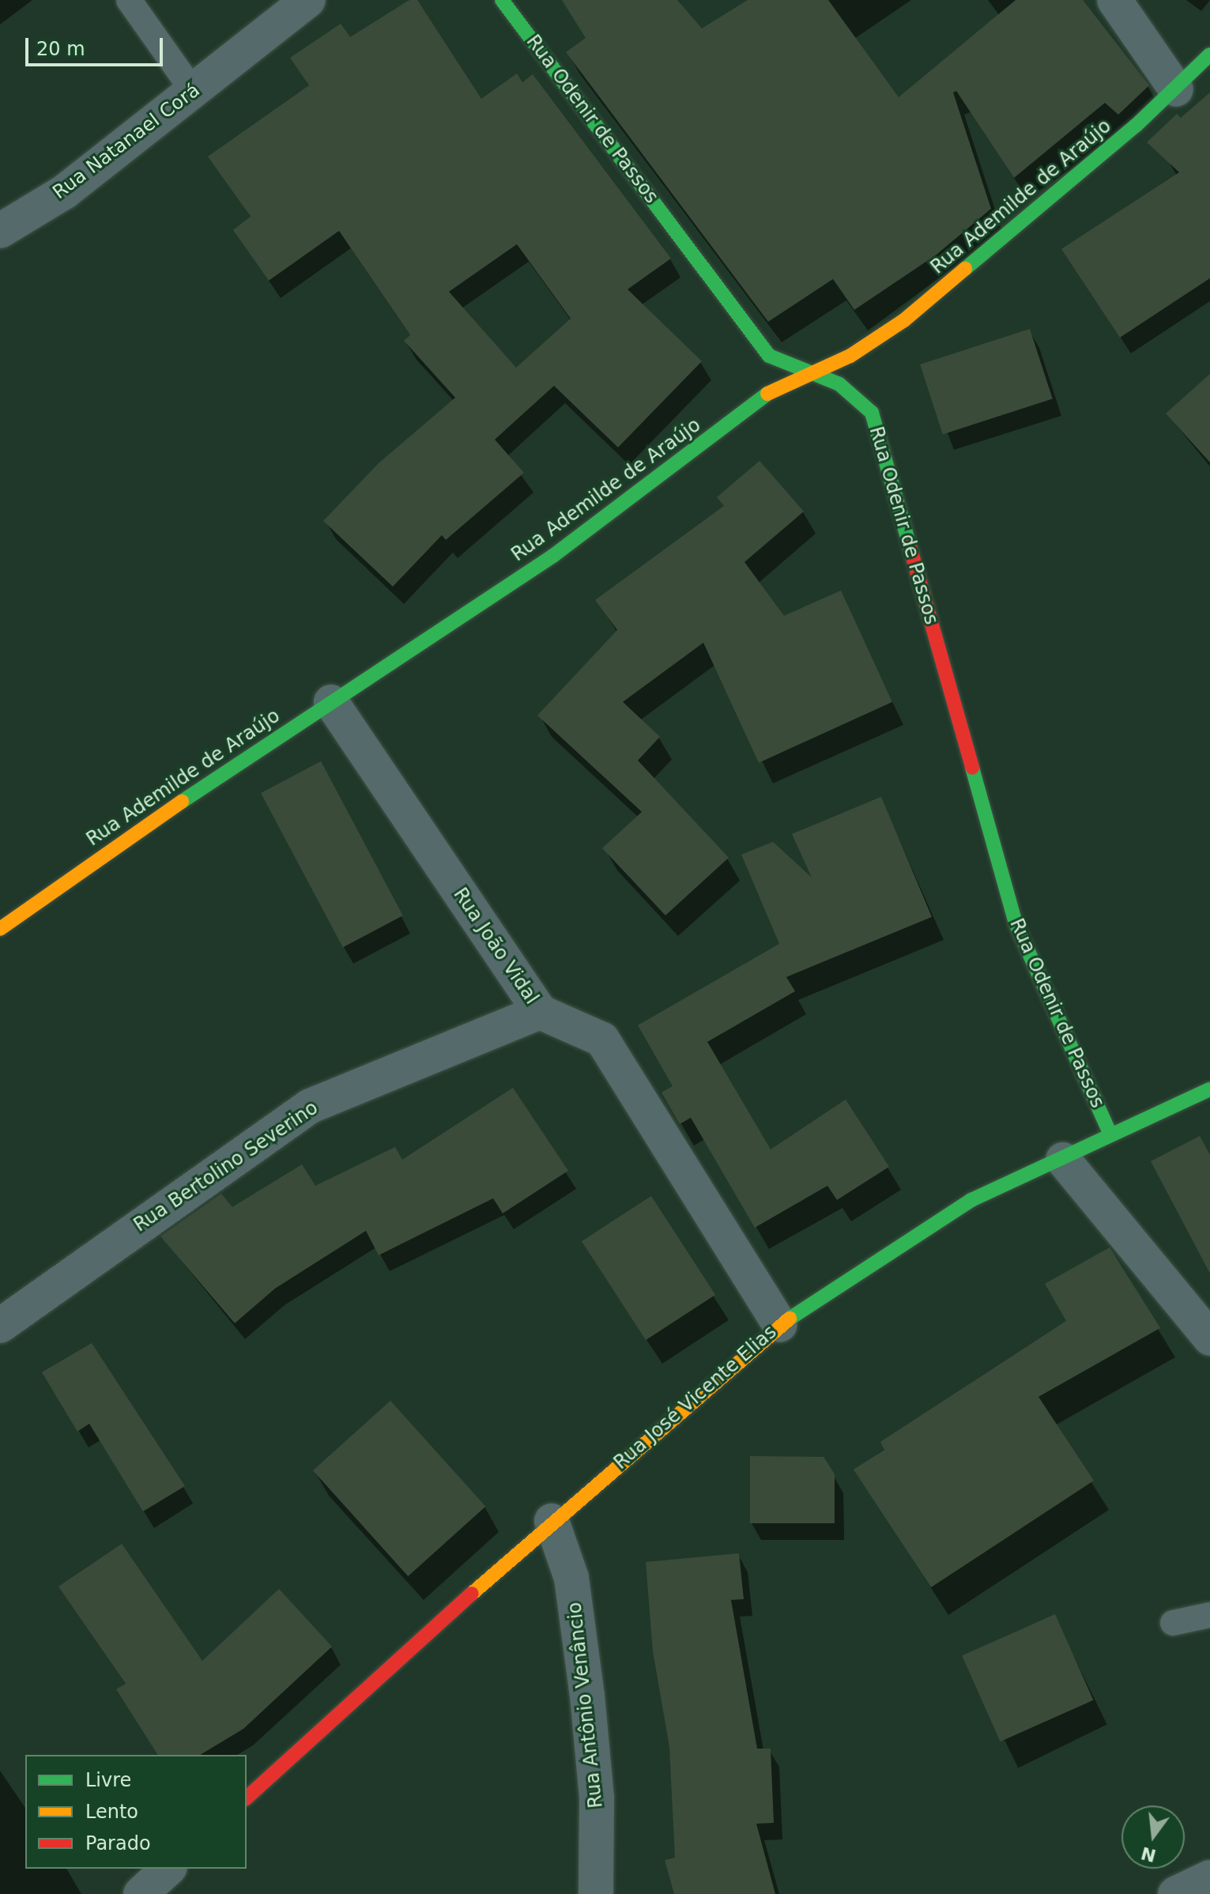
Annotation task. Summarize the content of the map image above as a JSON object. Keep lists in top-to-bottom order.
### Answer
{
  "streets": {
    "street": [
      "Rua Odenir de Passos",
      "Rua Natanael Corá",
      "Rua Ademilde de Araújo",
      "Rua João Vidal",
      "Rua Bertolino Severino",
      "Rua José Vicente Elias",
      "Rua Antônio Venâncio"
    ]
  },
  "crossings": [
    ["Rua Odenir de Passos", "Rua Ademilde de Araújo"],
    ["Rua Odenir de Passos", "Rua José Vicente Elias"],
    ["Rua Ademilde de Araújo", "Rua João Vidal"],
    ["Rua João Vidal", "Rua Bertolino Severino"],
    ["Rua João Vidal", "Rua José Vicente Elias"],
    ["Rua José Vicente Elias", "Rua Antônio Venâncio"]
  ],
  "legend": ["Livre", "Lento", "Parado"],
  "scale_bar": "20 m",
  "north": "bottom"
}
